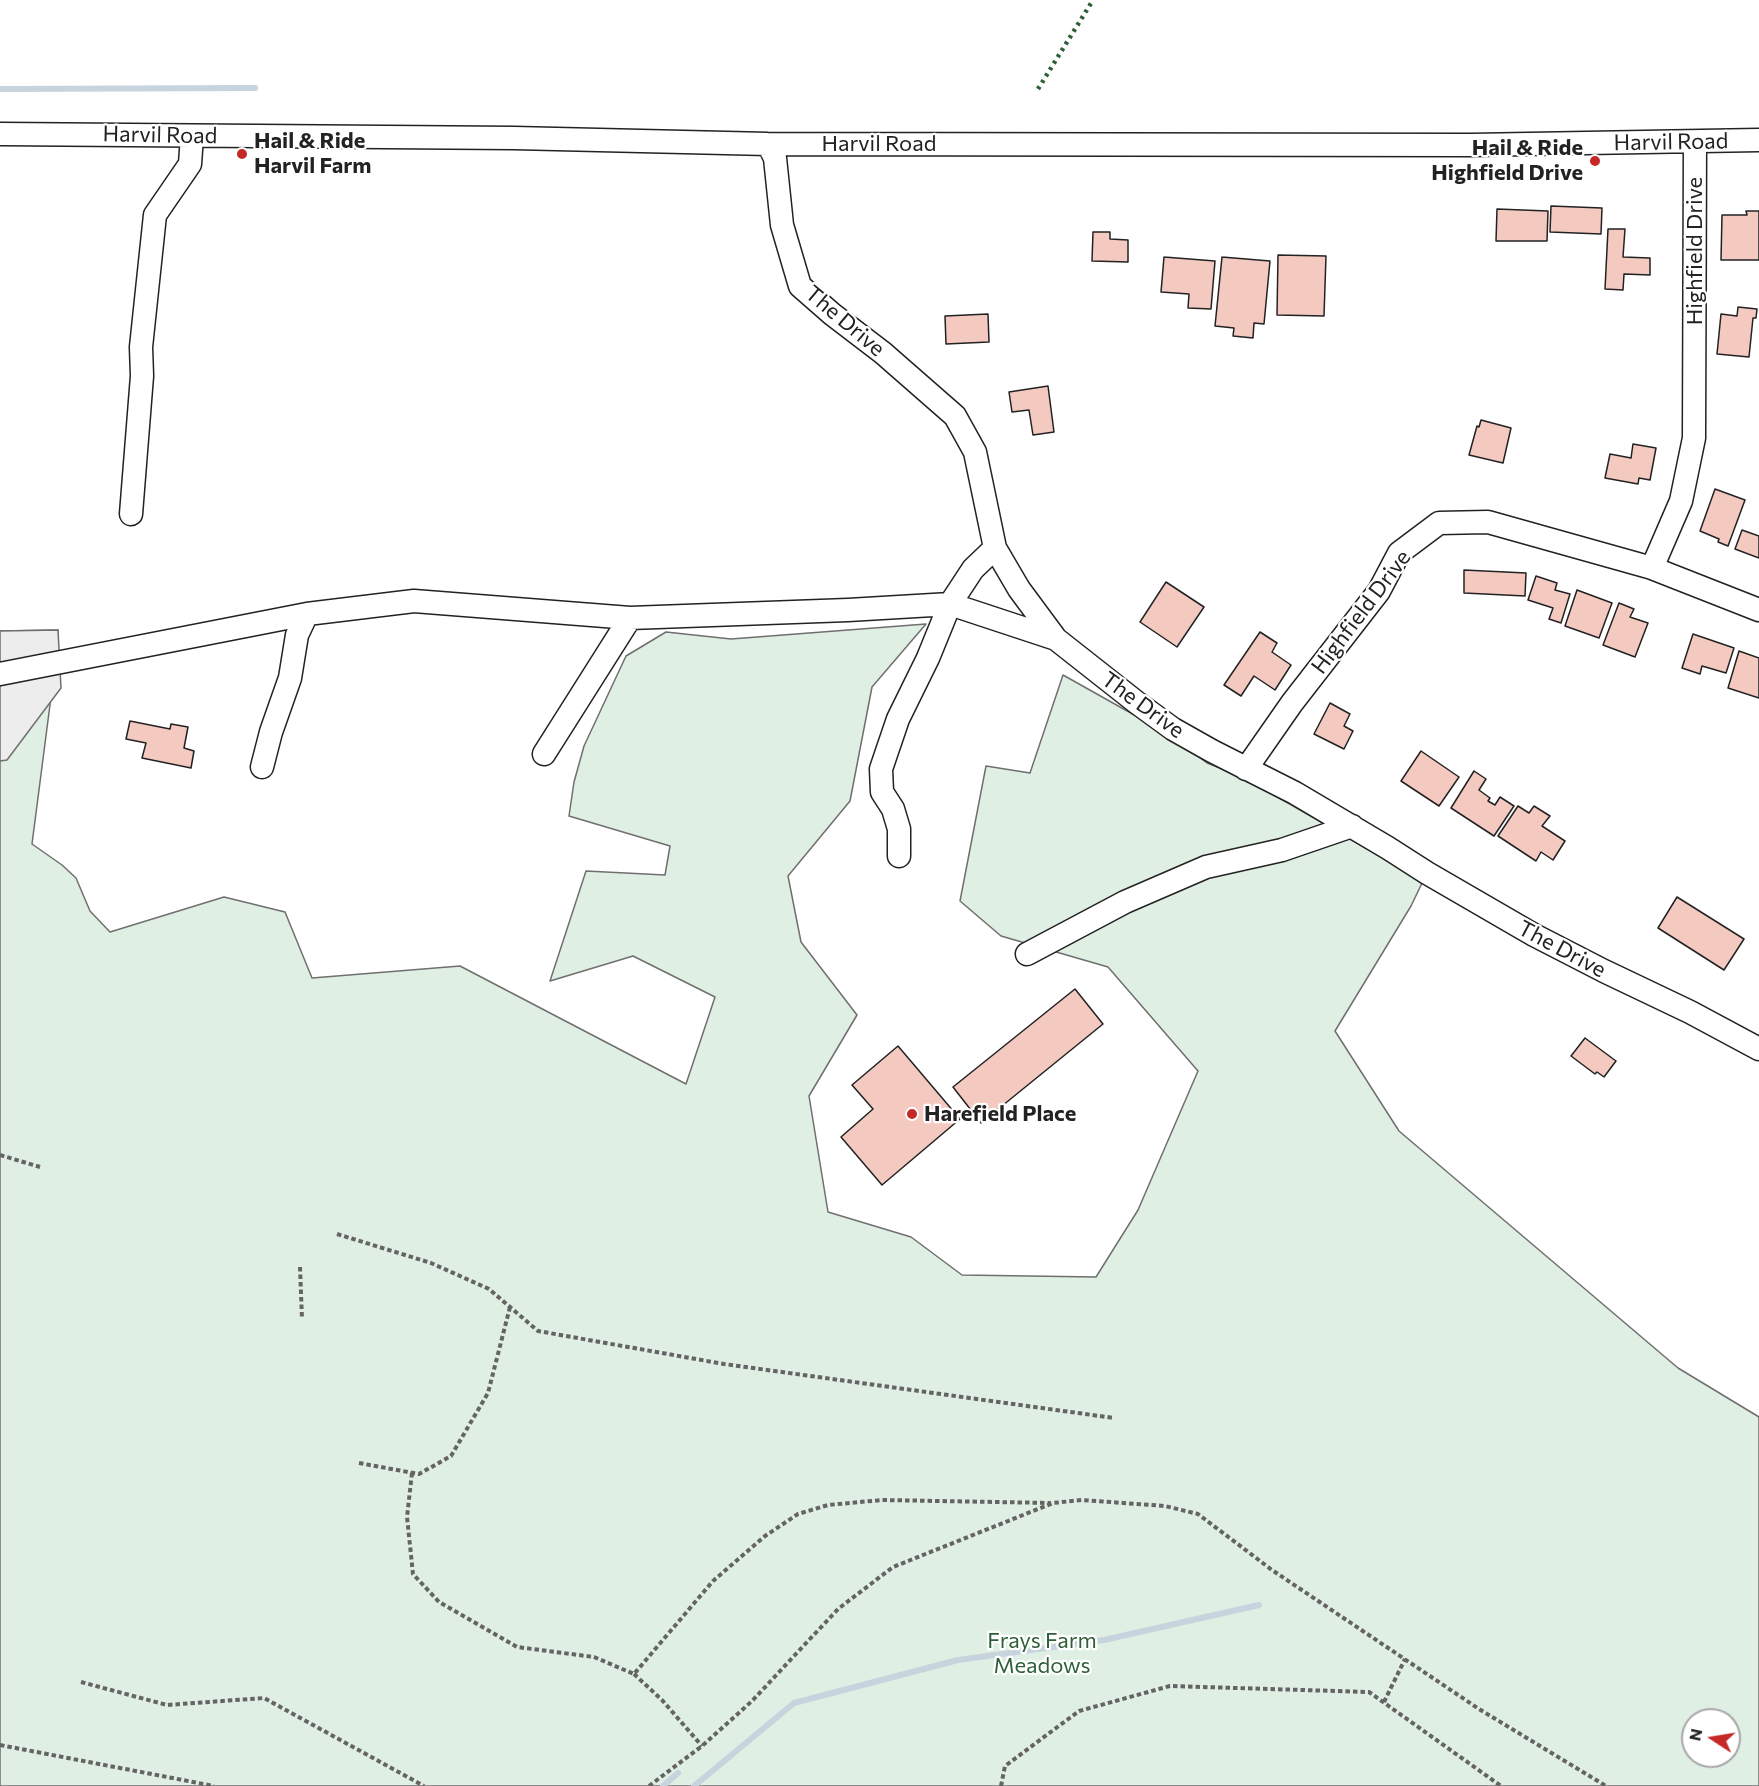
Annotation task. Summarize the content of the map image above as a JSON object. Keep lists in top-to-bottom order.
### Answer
{
  "streets": {
    "street": ["Harvil Road", "Highfield Drive", "The Drive"]
  },
  "crossings": [
    ["Harvil Road", "Highfield Drive"],
    ["Harvil Road", "The Drive"],
    ["Highfield Drive", "The Drive"]
  ],
  "parks": ["Frays Farm Meadows"],
  "places": ["Hail & Ride Harvil Farm", "Hail & Ride Highfield Drive", "Harefield Place"],
  "north": "left"
}
